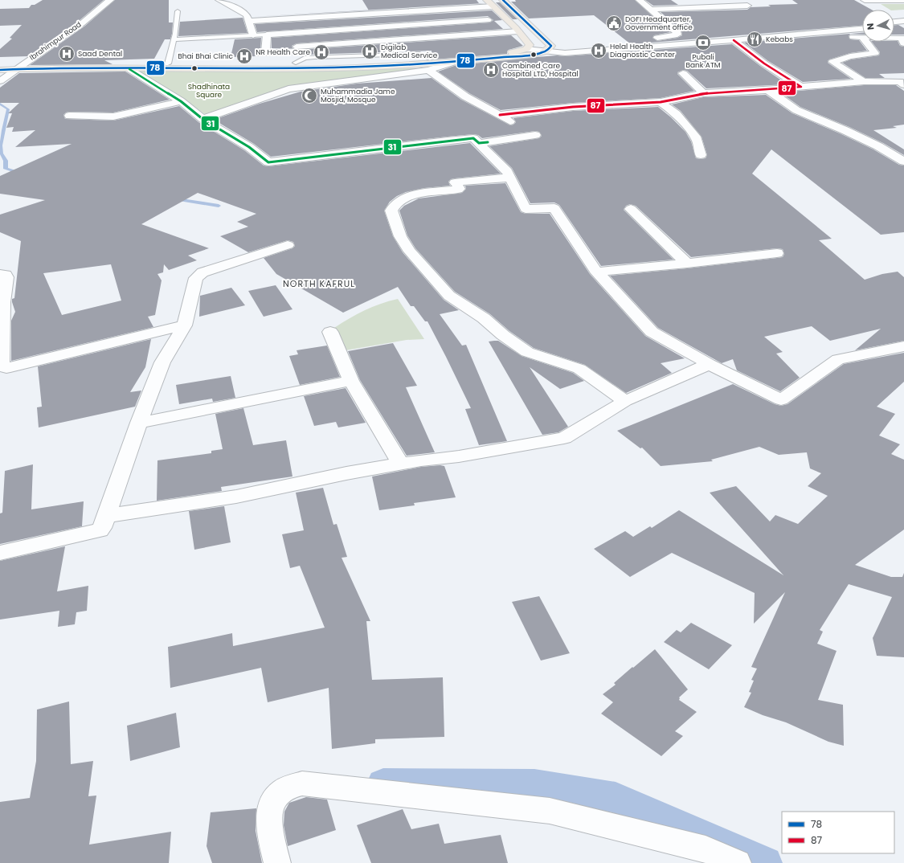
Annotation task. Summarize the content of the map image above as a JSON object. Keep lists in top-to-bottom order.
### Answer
{
  "streets": {
    "street": ["Ibrahimpur Road"]
  },
  "districts": ["NORTH KAFRUL"],
  "parks": ["Shadhinata Square"],
  "places": {
    "public building": ["DGFI Headquarter, Government office"],
    "restaurant": ["Kebabs"],
    "bank": ["Pubali Bank ATM"],
    "hospital": [
      "Helal Health Diagnostic Center",
      "Digilab Medical Service",
      "NR Health Care",
      "Saad Dental",
      "Bhai Bhai Clinic",
      "Combined Care Hospital LTD, Hospital"
    ],
    "mosque": ["Muhammadia Jame Mosjid, Mosque"]
  },
  "lines": ["transit line 78", "transit line 87", "transit line 31"],
  "legend": ["78", "87"],
  "north": "left"
}
